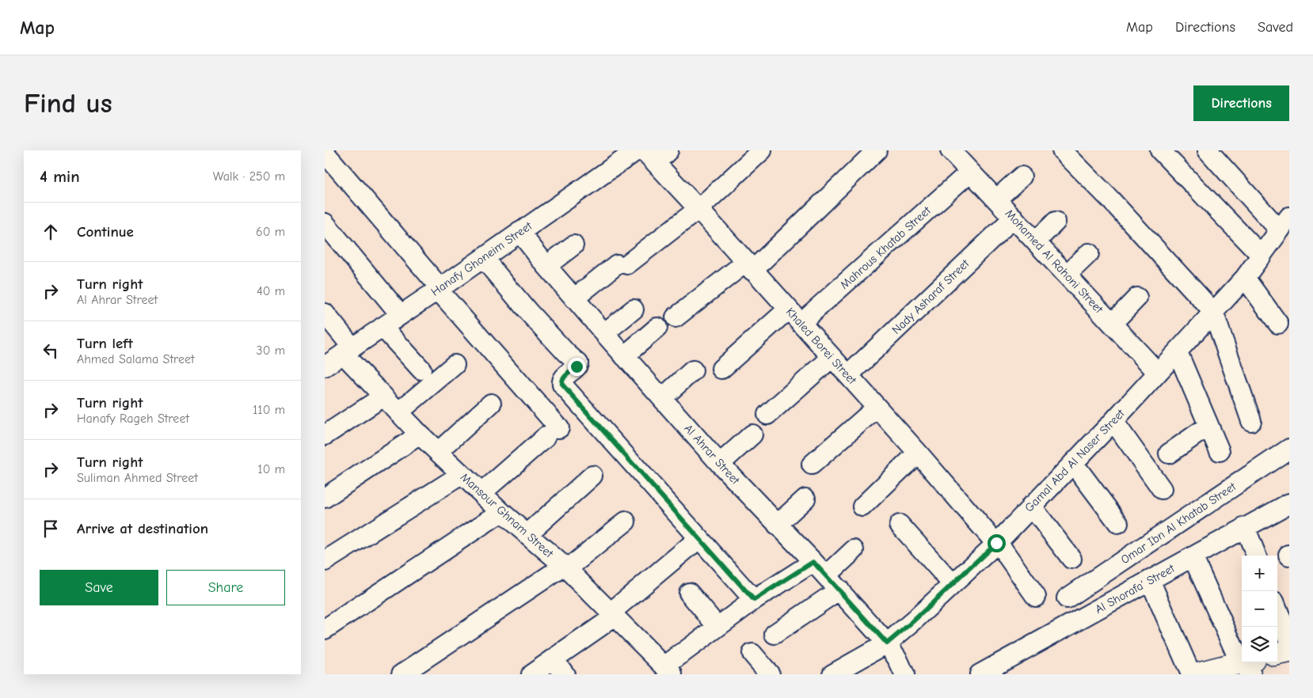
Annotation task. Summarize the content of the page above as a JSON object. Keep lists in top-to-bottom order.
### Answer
{
  "streets": {
    "street": [
      "Mahrous Khatab Street",
      "Hanafy Ghoneim Street",
      "Mohamed Al Rahoni Street",
      "Nady Asharaf Street",
      "Khaled Borei Street",
      "Al Ahrar Street",
      "Gamal Abd Al Naser Street",
      "Mansour Ghnam Street",
      "Omar Ibn Al Khatab Street",
      "Al Shorafa' Street"
    ]
  },
  "crossings": [
    ["Mahrous Khatab Street", "Mohamed Al Rahoni Street"],
    ["Mahrous Khatab Street", "Khaled Borei Street"],
    ["Hanafy Ghoneim Street", "Al Ahrar Street"],
    ["Hanafy Ghoneim Street", "Mansour Ghnam Street"],
    ["Mohamed Al Rahoni Street", "Nady Asharaf Street"],
    ["Mohamed Al Rahoni Street", "Gamal Abd Al Naser Street"],
    ["Nady Asharaf Street", "Khaled Borei Street"],
    ["Khaled Borei Street", "Gamal Abd Al Naser Street"],
    ["Al Ahrar Street", "Gamal Abd Al Naser Street"]
  ],
  "page": {
    "header": "Map",
    "nav": ["Map", "Directions", "Saved"],
    "buttons": [
      "Directions",
      ["Save", "Share"]
    ],
    "title": "Find us",
    "heading": ["4 min", "Walk · 250 m"],
    "list": [
      ["Continue", "60 m"],
      ["Turn right", "Al Ahrar Street", "40 m"],
      ["Turn left", "Ahmed Salama Street", "30 m"],
      ["Turn right", "Hanafy Rageh Street", "110 m"],
      ["Turn right", "Suliman Ahmed Street", "10 m"],
      "Arrive at destination"
    ],
    "map_buttons": ["+", "−"]
  }
}
